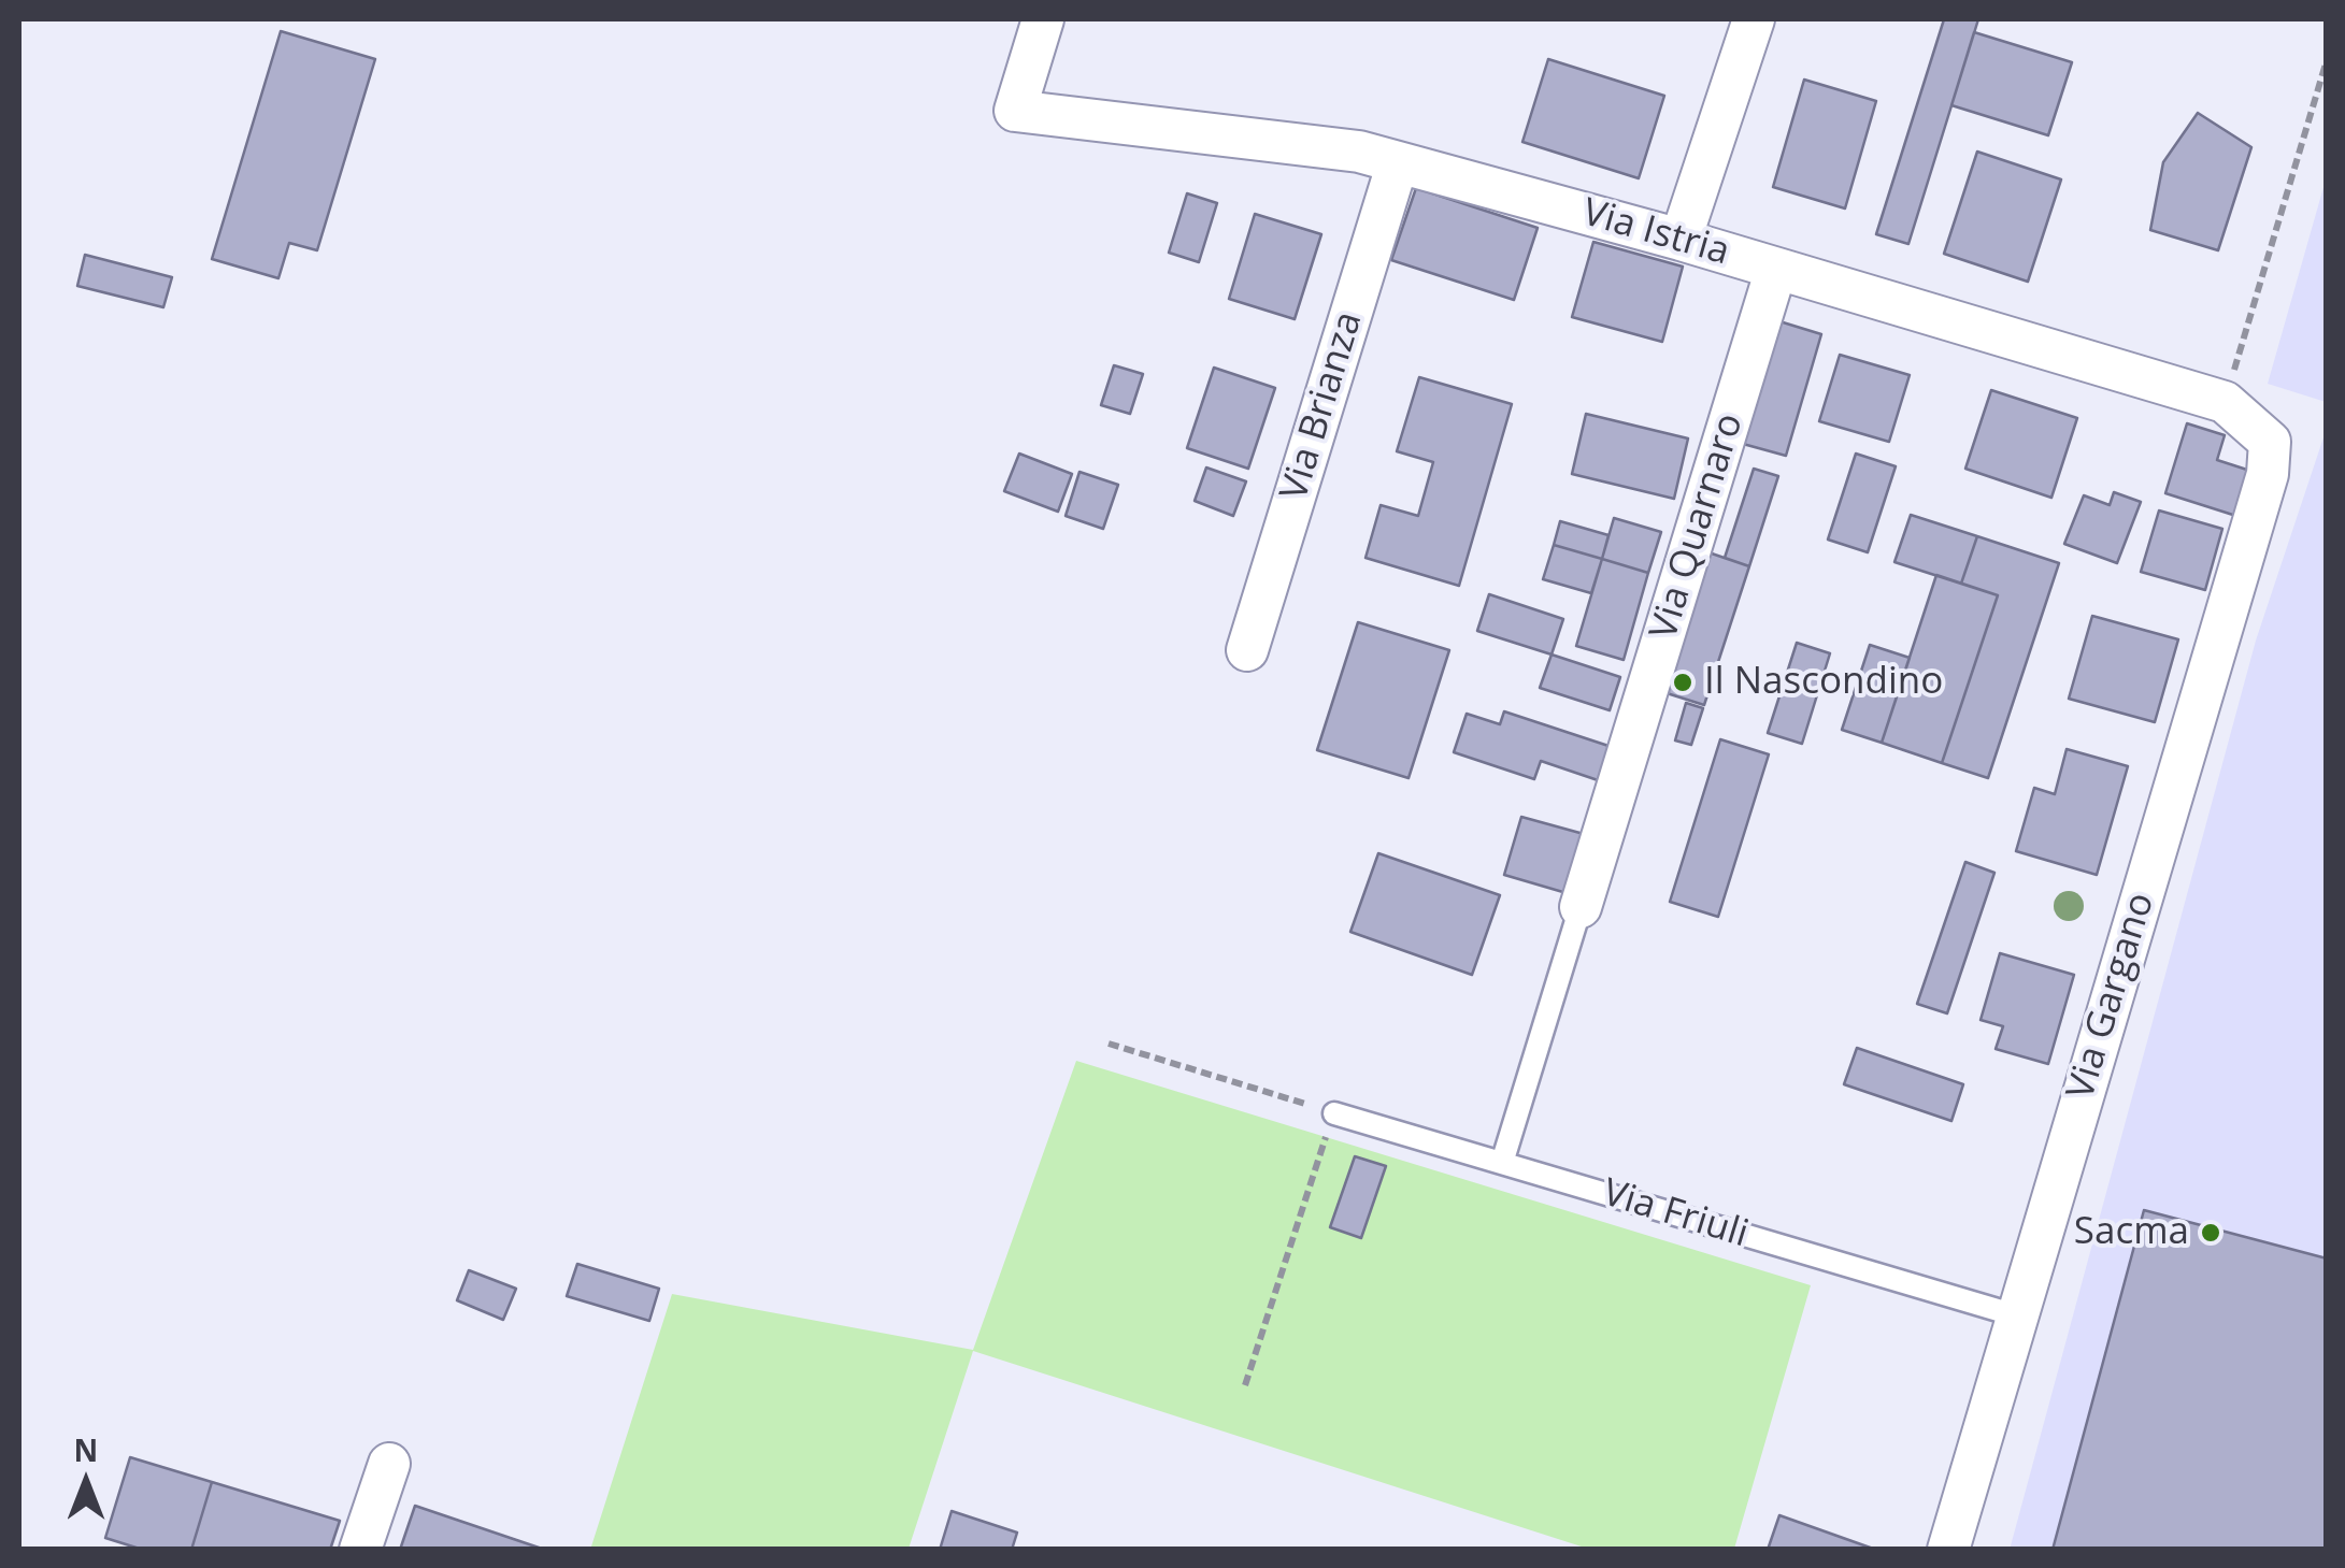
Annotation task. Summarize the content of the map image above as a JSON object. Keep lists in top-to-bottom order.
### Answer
{
  "streets": {
    "street": [
      "Via Istria",
      "Via Brianza",
      "Via Quarnaro",
      "Via Gargano"
    ],
    "lane": ["Via Friuli"]
  },
  "crossings": [
    ["Via Istria", "Via Brianza"],
    ["Via Istria", "Via Quarnaro"],
    ["Via Istria", "Via Gargano"],
    ["Via Gargano", "Via Friuli"]
  ],
  "places": ["Il Nascondino", "Sacma"],
  "north": "top"
}
